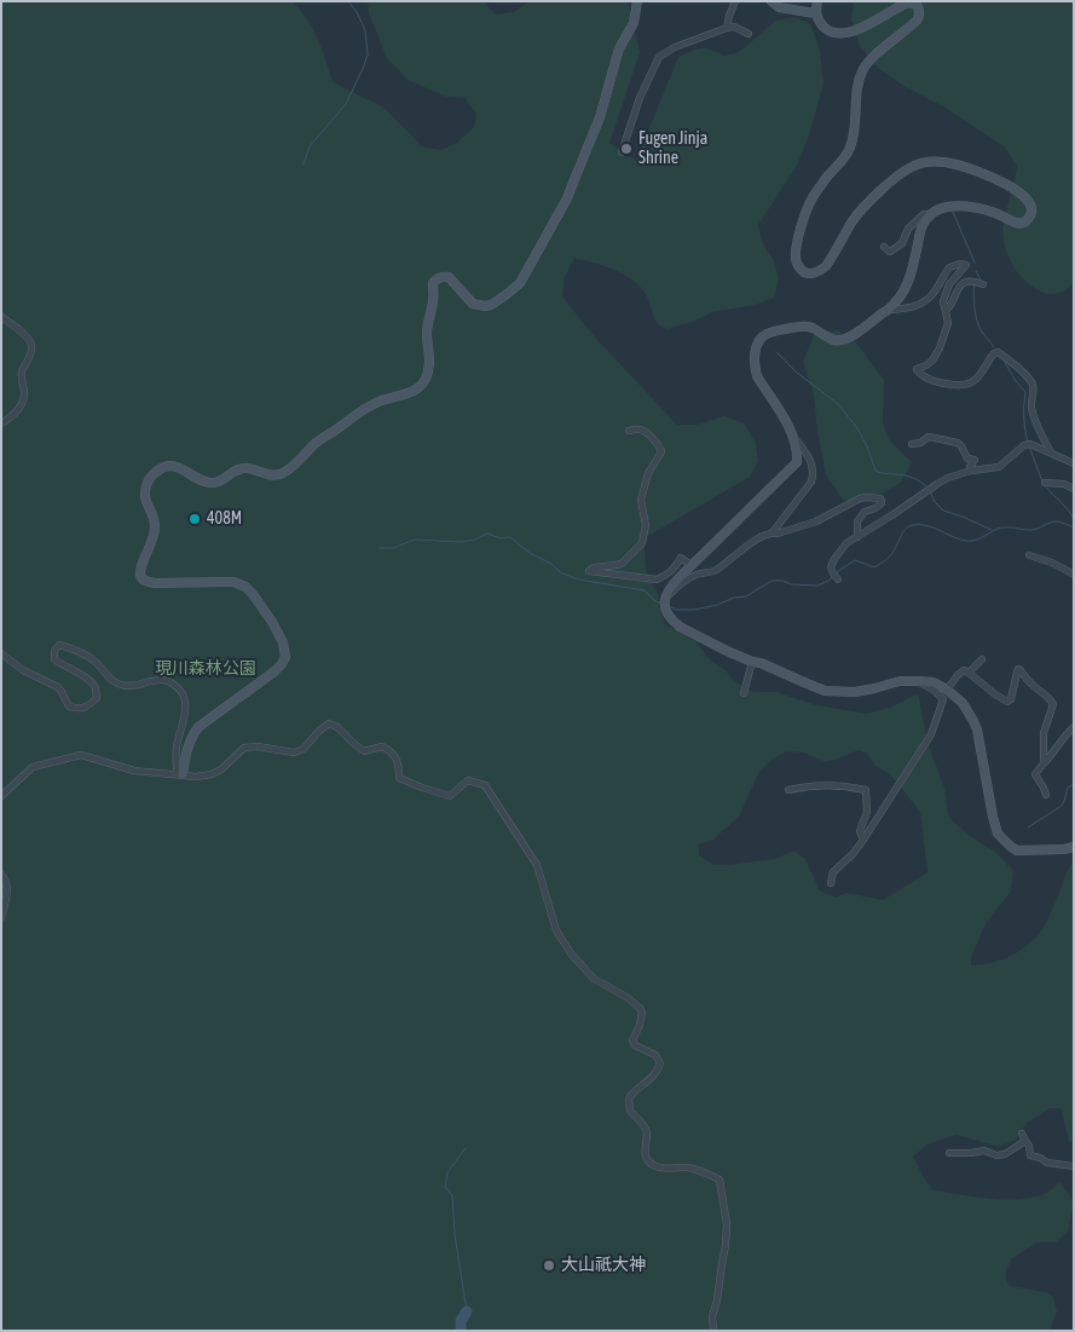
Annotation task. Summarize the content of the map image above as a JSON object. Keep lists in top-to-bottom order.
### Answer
{
  "parks": ["現川森林公園"],
  "places": ["Fugen Jinja Shrine", "408M", "大山祇大神"]
}
